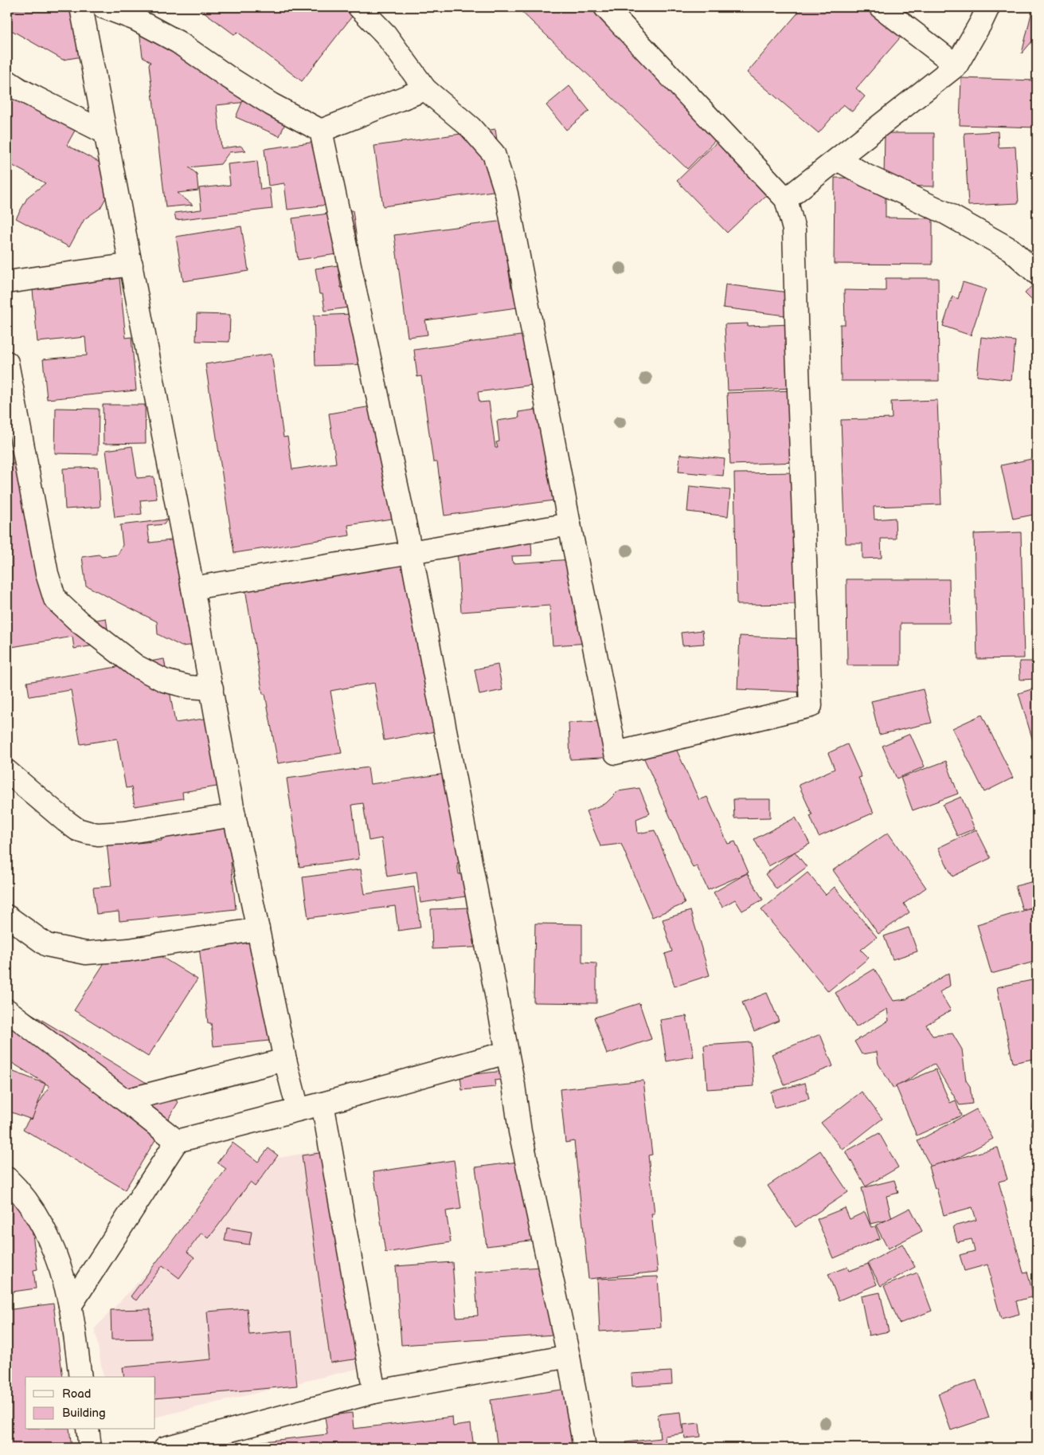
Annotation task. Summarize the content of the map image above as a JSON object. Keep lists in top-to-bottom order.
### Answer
{
  "legend": ["Road", "Building"]
}
